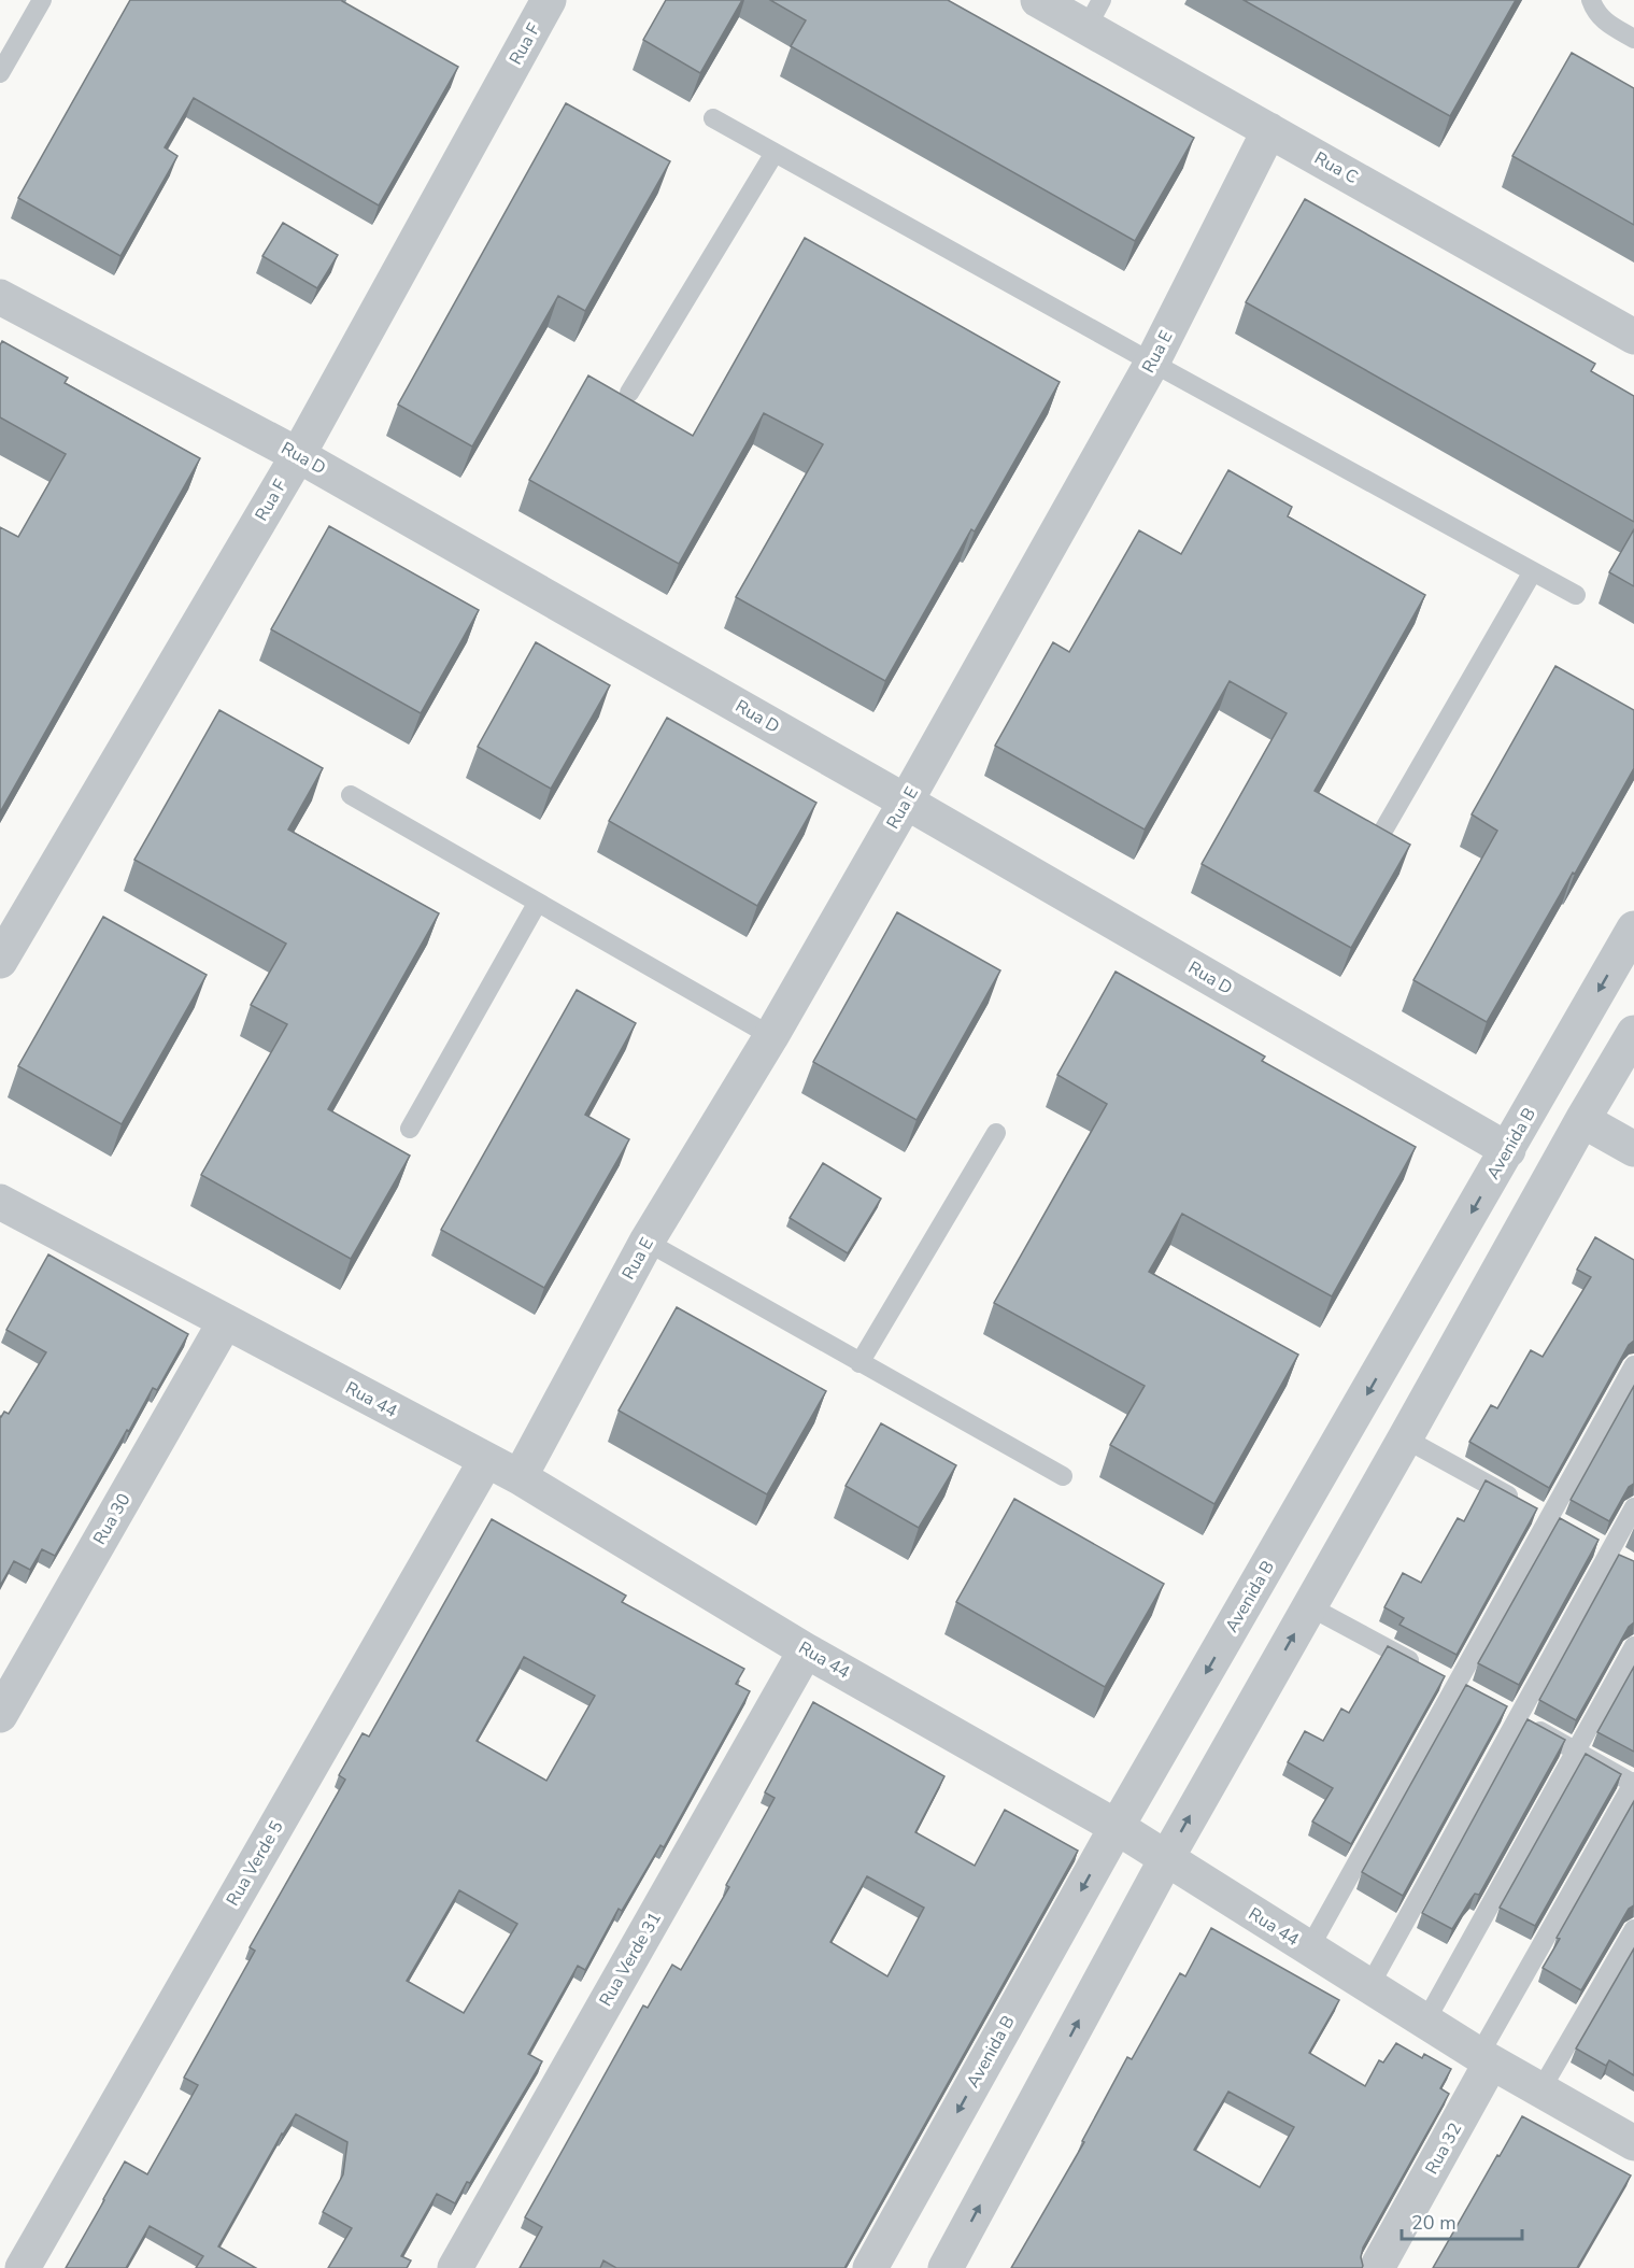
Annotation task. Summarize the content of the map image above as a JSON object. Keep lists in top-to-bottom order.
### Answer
{
  "streets": {
    "street": [
      "Rua F",
      "Rua C",
      "Rua E",
      "Rua D",
      "Avenida B",
      "Rua 44",
      "Rua 30",
      "Rua Verde 5",
      "Rua Verde 31",
      "Rua 32"
    ]
  },
  "crossings": [
    ["Rua F", "Rua D"],
    ["Rua C", "Rua E"],
    ["Rua E", "Rua D"],
    ["Rua E", "Rua 44"],
    ["Rua D", "Avenida B"],
    ["Avenida B", "Rua 44"],
    ["Rua 44", "Rua 30"],
    ["Rua 44", "Rua Verde 5"],
    ["Rua 44", "Rua Verde 31"],
    ["Rua 44", "Rua 32"]
  ],
  "scale_bar": "20 m"
}
